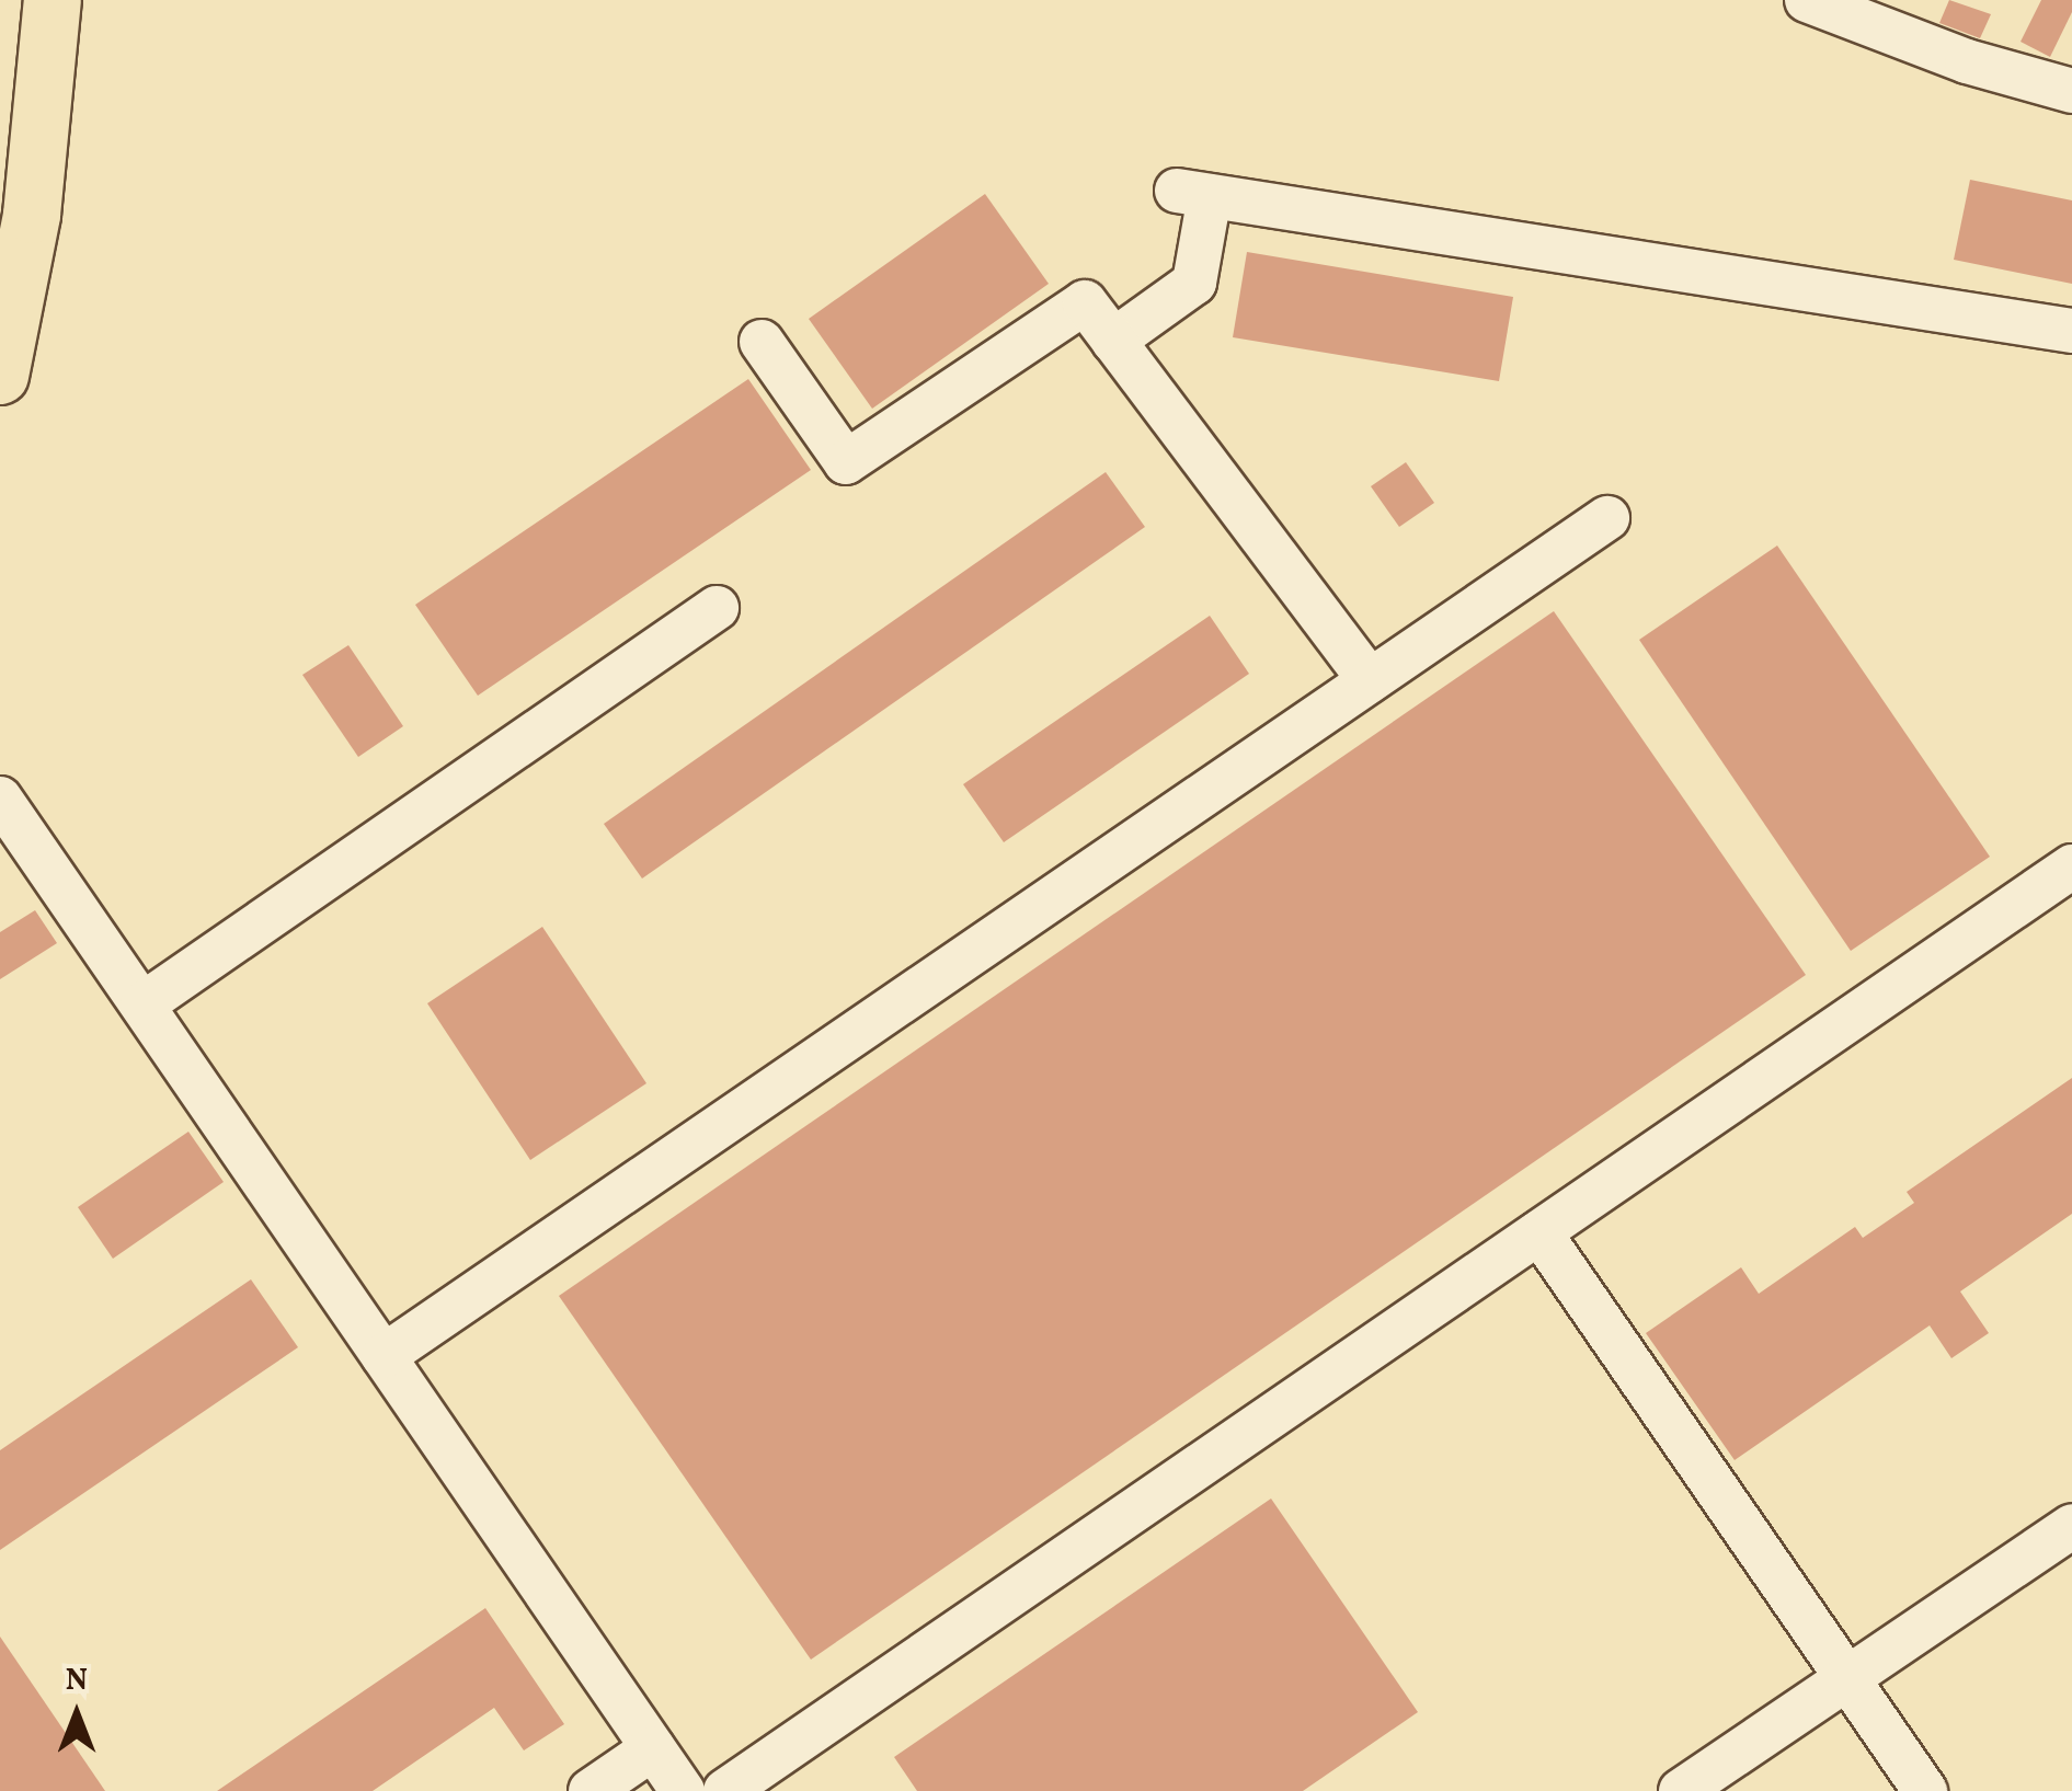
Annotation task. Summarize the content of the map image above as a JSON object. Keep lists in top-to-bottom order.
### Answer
{
  "north": "top"
}
